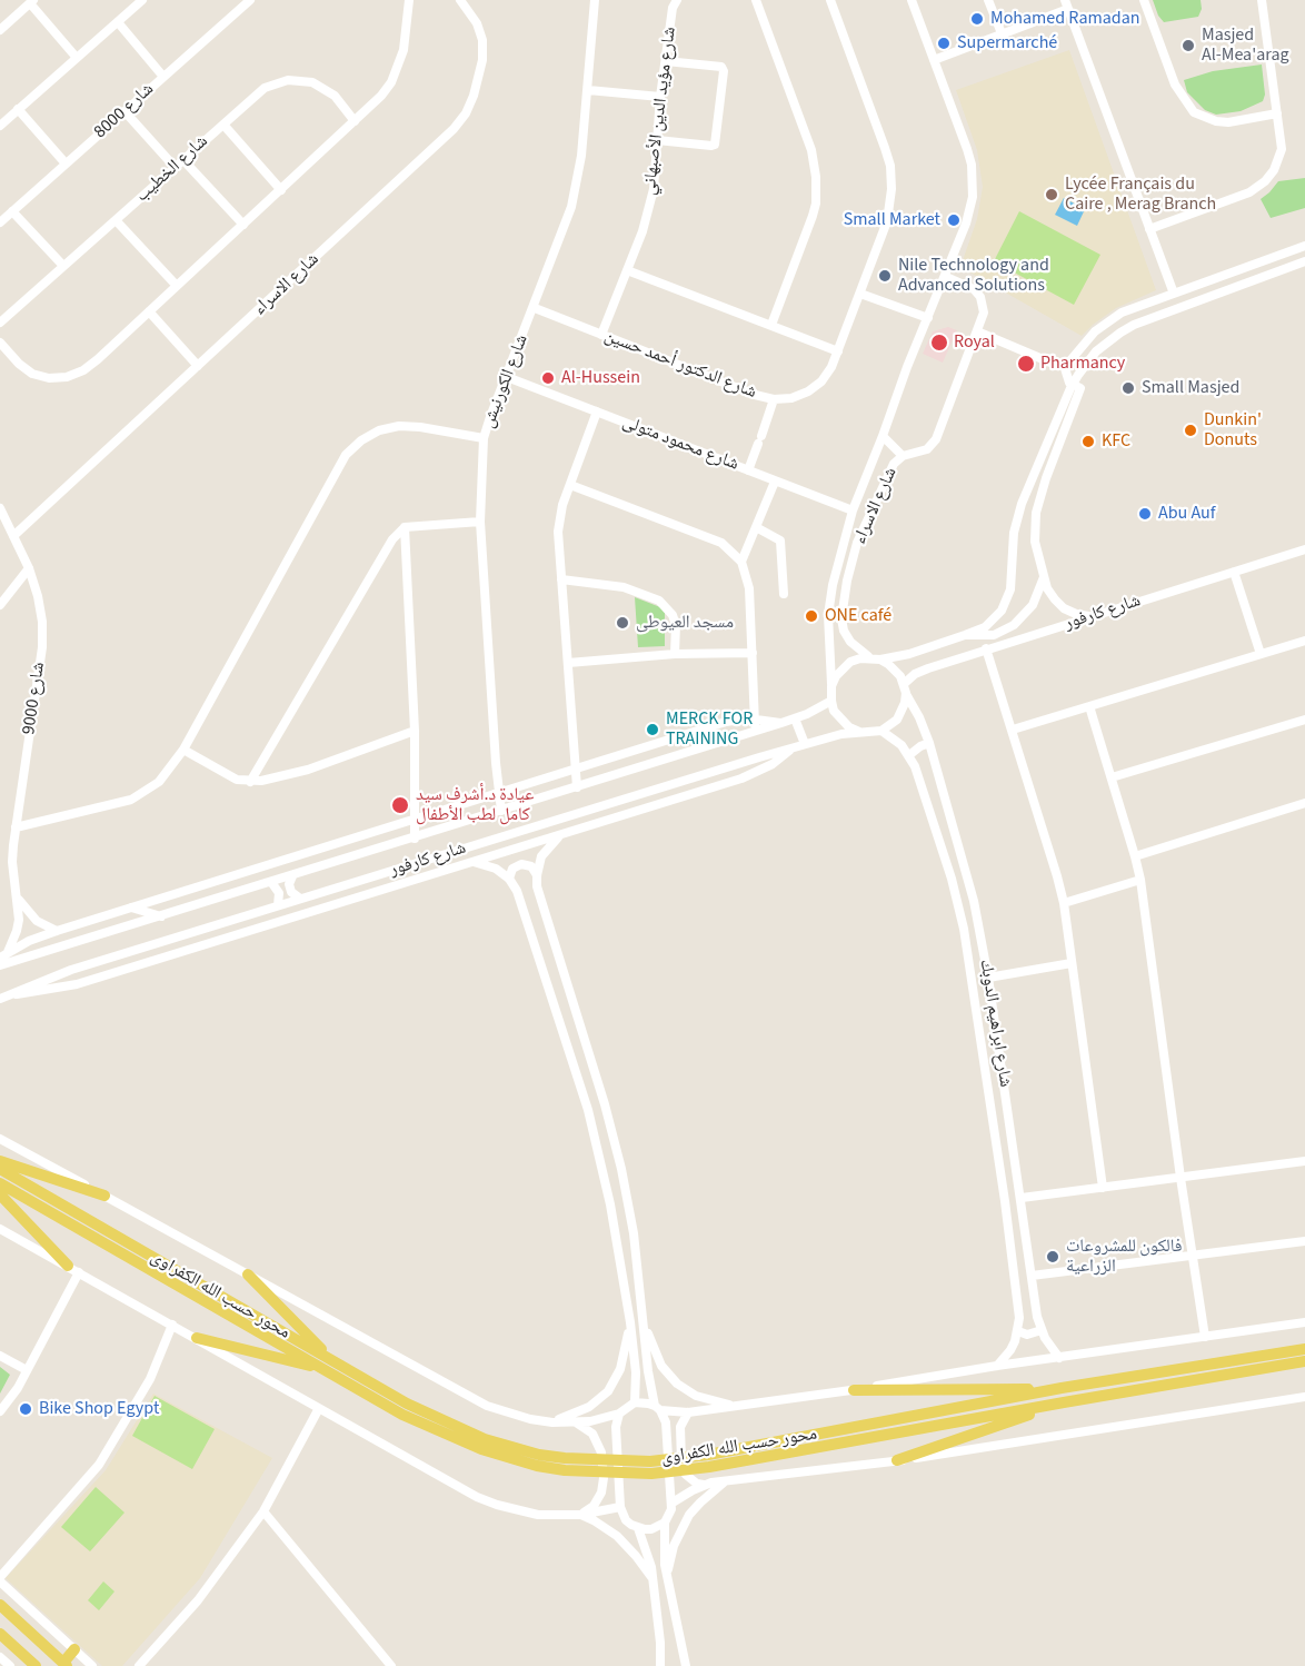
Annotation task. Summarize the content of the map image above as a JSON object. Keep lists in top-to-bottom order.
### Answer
{
  "streets": {
    "main road": ["محور حسب الله الكفراوى"],
    "street": [
      "شارع 8000",
      "شارع مؤيد الدين الأصبهاني",
      "شارع الخطيب",
      "شارع الاسراء",
      "شارع الدكتور أحمد حسين",
      "شارع الكورنيش",
      "شارع محمود متولى",
      "شارع كارفور",
      "شارع 9000",
      "شارع ابراهيم الدوبك"
    ]
  },
  "crossings": [
    ["شارع مؤيد الدين الأصبهاني", "شارع الدكتور أحمد حسين"],
    ["شارع الاسراء", "شارع محمود متولى"],
    ["شارع الاسراء", "شارع كارفور"],
    ["شارع الاسراء", "شارع 9000"],
    ["شارع الاسراء", "شارع ابراهيم الدوبك"],
    ["شارع الدكتور أحمد حسين", "شارع الكورنيش"],
    ["شارع الكورنيش", "شارع محمود متولى"],
    ["شارع الكورنيش", "شارع كارفور"],
    ["شارع كارفور", "شارع ابراهيم الدوبك"]
  ],
  "places": [
    "Mohamed Ramadan",
    "Supermarché",
    "Masjed Al-Mea'arag",
    "Lycée Français du Caire , Merag Branch",
    "Small Market",
    "Nile Technology and Advanced Solutions",
    "Royal",
    "Pharmancy",
    "Al-Hussein",
    "Small Masjed",
    "Dunkin' Donuts",
    "KFC",
    "Abu Auf",
    "ONE café",
    "مسجد العيوطى",
    "MERCK FOR TRAINING",
    "عيادة د.أشرف سيد كامل لطب الأطفال",
    "فالكون للمشروعات الزراعية",
    "Bike Shop Egypt"
  ]
}
